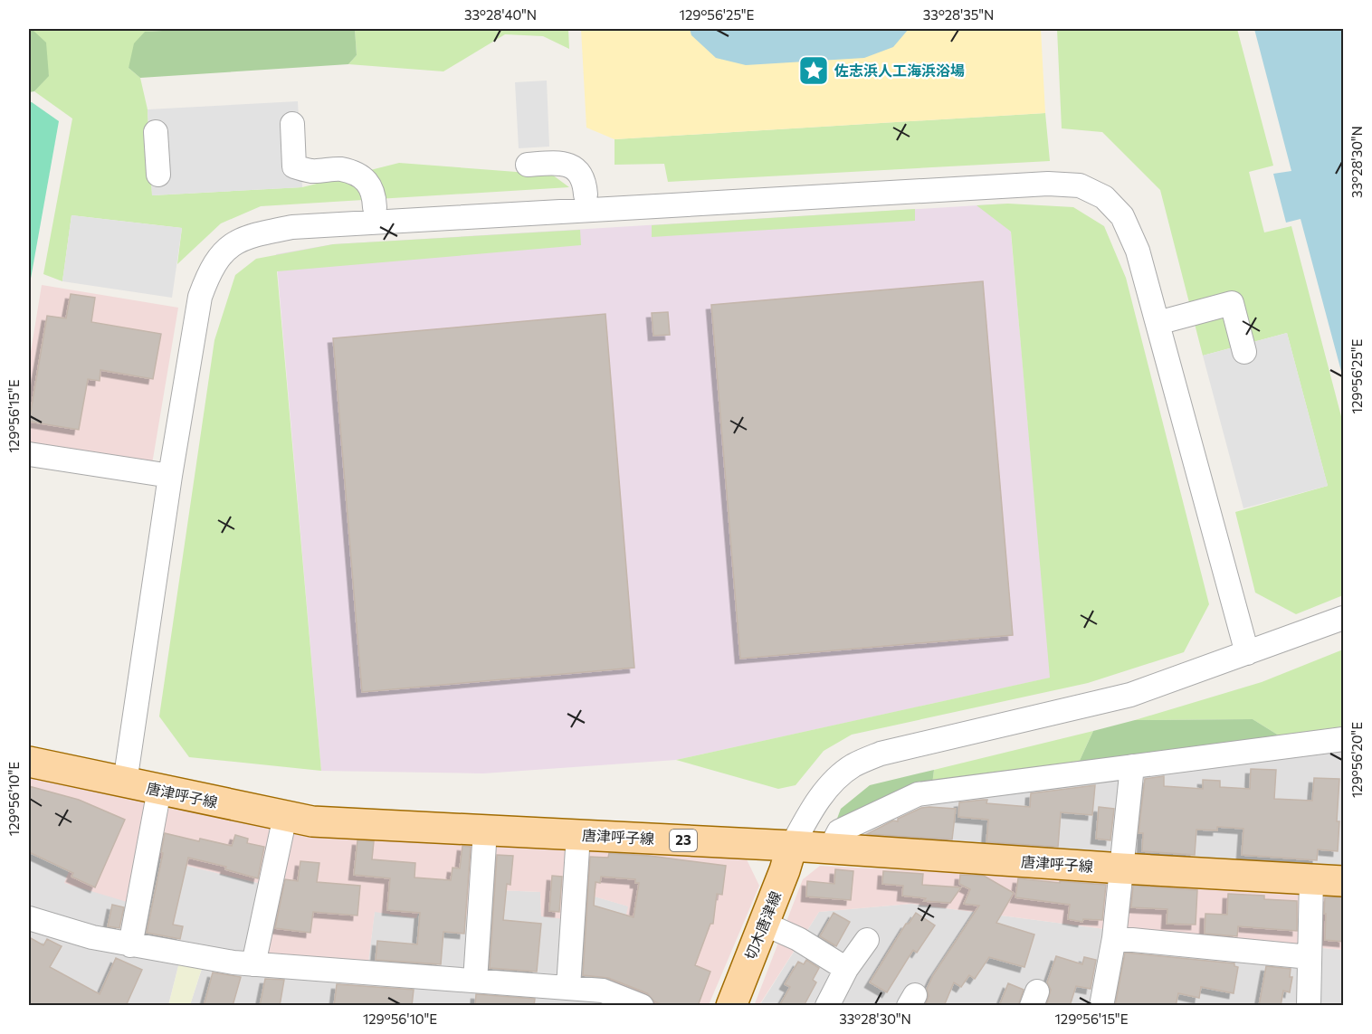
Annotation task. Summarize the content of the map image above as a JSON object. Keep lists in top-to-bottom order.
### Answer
{
  "streets": {
    "main road": ["唐津呼子線", "23", "切木唐津線"]
  },
  "crossings": [
    ["唐津呼子線", "切木唐津線"]
  ],
  "places": {
    "place": ["佐志浜人工海浜浴場"]
  },
  "coordinates": [
    "33°28'40\"N",
    "129°56'25\"E",
    "33°28'35\"N",
    "33°28'30\"N",
    "129°56'15\"E",
    "129°56'20\"E",
    "129°56'10\"E"
  ]
}
